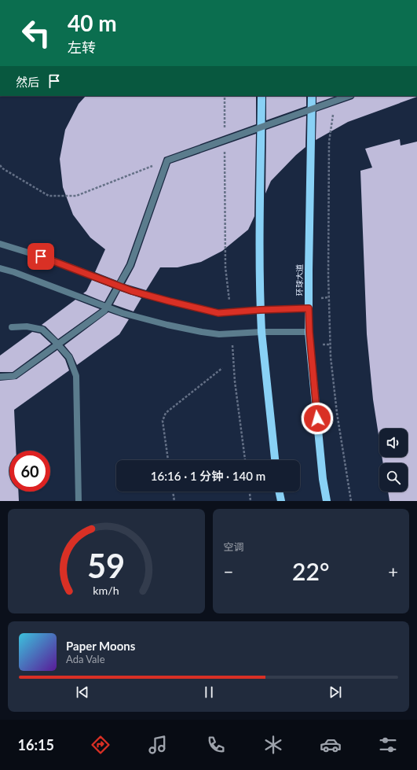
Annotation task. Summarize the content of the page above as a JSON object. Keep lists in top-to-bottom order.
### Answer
{
  "streets": {
    "main road": ["环球大道"]
  },
  "page": {
    "turn": ["40 m", "左转"],
    "then": "然后",
    "limit": "60",
    "trip": "16:16 · 1 分钟 · 140 m",
    "tile": "空调",
    "heat": ["−", "22°", "+"],
    "song": ["Paper Moons", "Ada Vale"],
    "tabs": "16:15",
    "gauge": ["59", "km/h"]
  }
}
